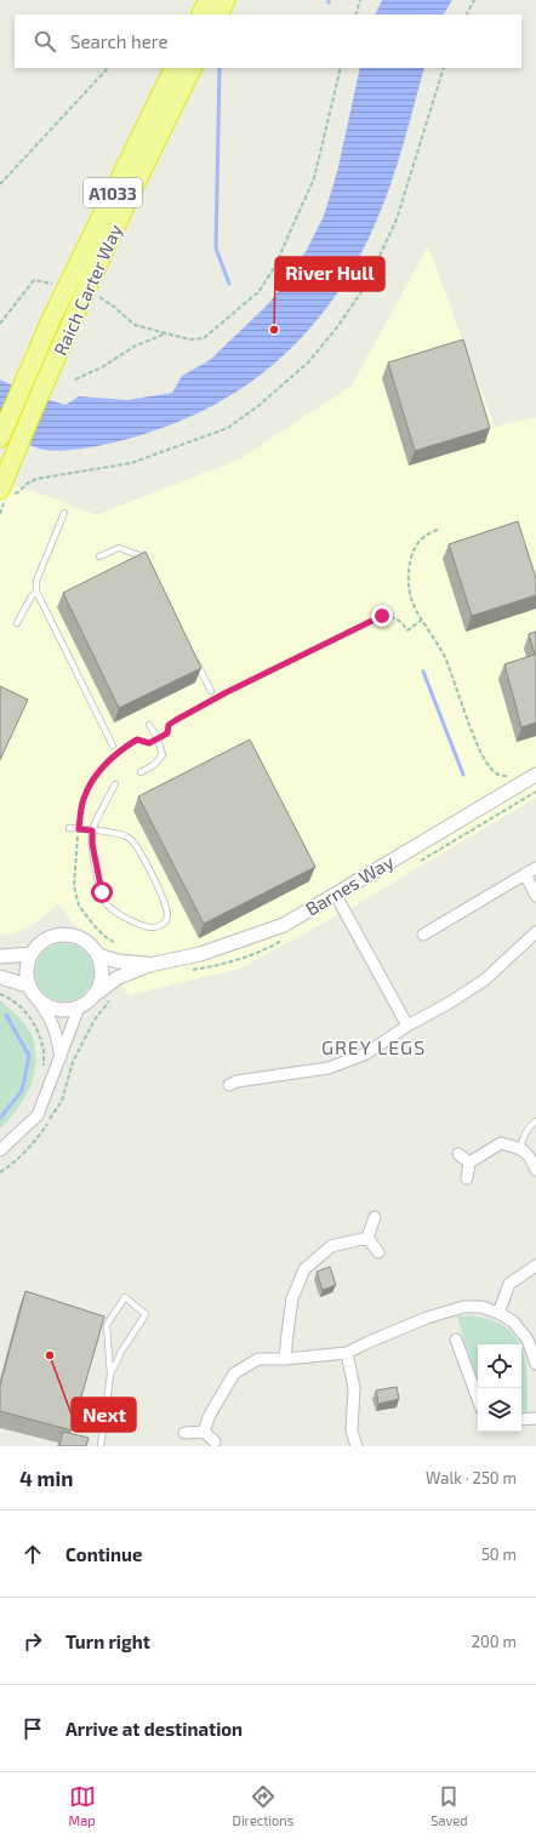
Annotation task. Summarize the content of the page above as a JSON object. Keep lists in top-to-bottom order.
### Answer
{
  "streets": {
    "highway": ["A1033", "Raich Carter Way"],
    "street": ["Barnes Way"]
  },
  "districts": ["GREY LEGS"],
  "places": ["River Hull", "Next"],
  "page": {
    "search": "Search here",
    "heading": ["4 min", "Walk · 250 m"],
    "list": [
      ["Continue", "50 m"],
      ["Turn right", "200 m"],
      "Arrive at destination"
    ],
    "nav": ["Map", "Directions", "Saved"]
  }
}
